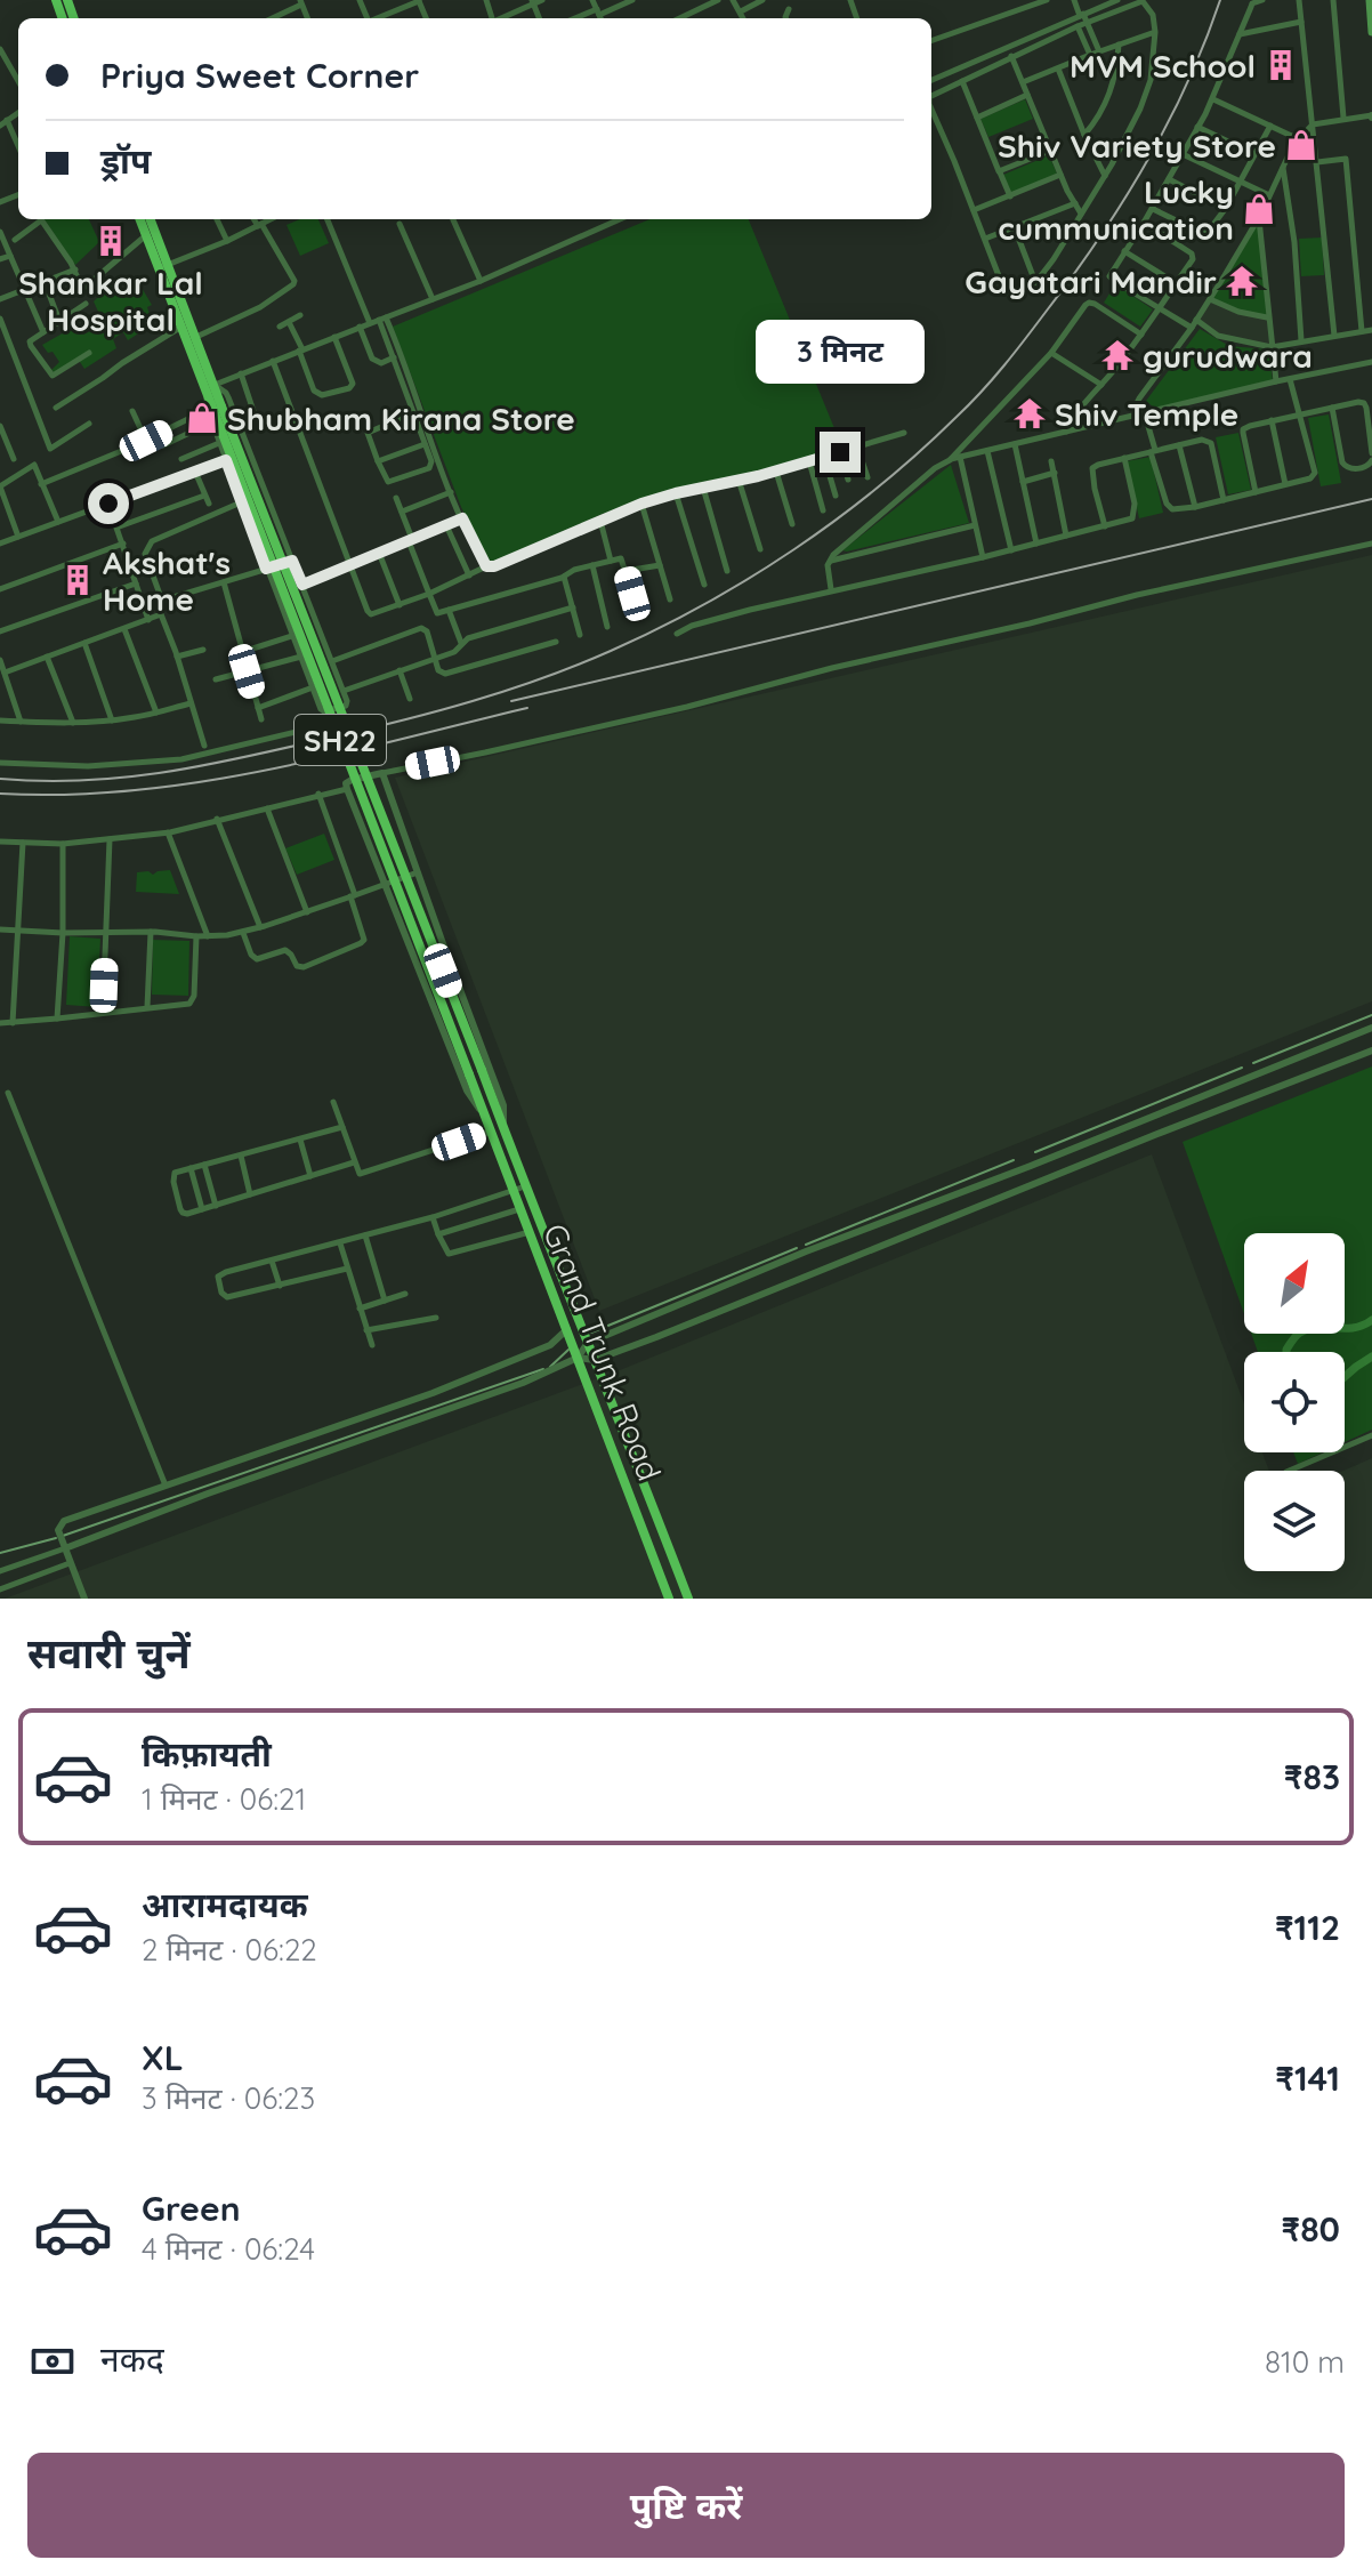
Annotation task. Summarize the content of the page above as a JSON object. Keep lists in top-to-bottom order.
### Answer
{
  "streets": {
    "highway": ["SH22", "Grand Trunk Road"]
  },
  "crossings": [
    ["SH22", "Grand Trunk Road"]
  ],
  "places": {
    "building": ["MVM School", "Shankar Lal Hospital", "Akshat's Home"],
    "shop": ["Shiv Variety Store", "Lucky cummunication", "Shubham Kirana Store"],
    "temple": ["Gayatari Mandir", "gurudwara", "Shiv Temple"]
  },
  "north": "top right",
  "page": {
    "banner": ["Priya Sweet Corner", "ड्रॉप"],
    "bubble": "3 मिनट",
    "heading": "सवारी चुनें",
    "list": [
      {
        "name": "किफ़ायती",
        "note": "1 मिनट · 06:21",
        "value": "₹83"
      },
      {
        "name": "आरामदायक",
        "note": "2 मिनट · 06:22",
        "value": "₹112"
      },
      {
        "name": "XL",
        "note": "3 मिनट · 06:23",
        "value": "₹141"
      },
      {
        "name": "Green",
        "note": "4 मिनट · 06:24",
        "value": "₹80"
      }
    ],
    "pay": ["नकद", "810 m"],
    "buttons": "पुष्टि करें"
  }
}
